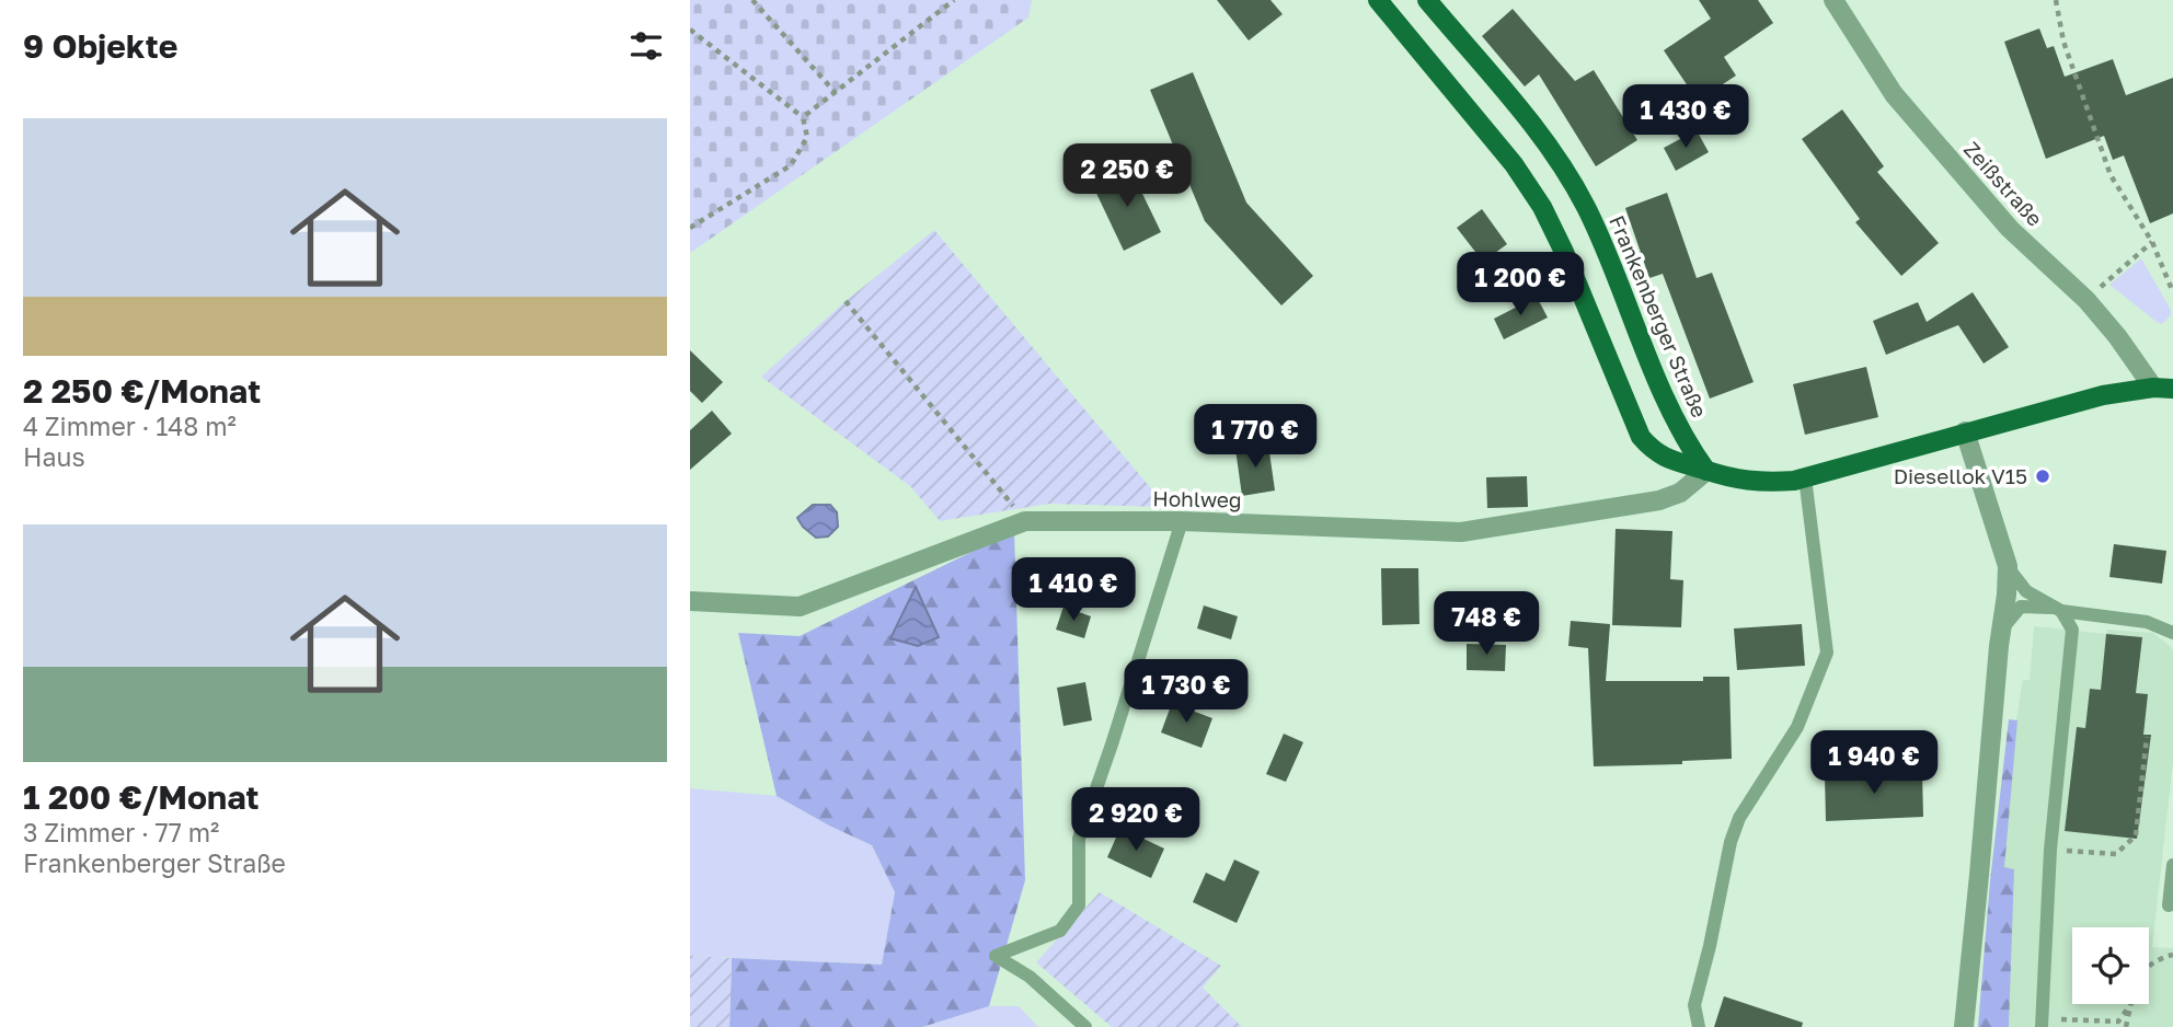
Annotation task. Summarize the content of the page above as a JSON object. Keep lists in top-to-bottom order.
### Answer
{
  "streets": {
    "main road": ["Frankenberger Straße"],
    "street": ["Zeißstraße", "Hohlweg"]
  },
  "crossings": [
    ["Frankenberger Straße", "Hohlweg"]
  ],
  "places": ["Diesellok V15"],
  "page": {
    "heading": "9 Objekte",
    "price": [
      "1 430 €",
      "2 250 €",
      "1 200 €",
      "1 770 €",
      "1 410 €",
      "748 €",
      "1 730 €",
      "1 940 €",
      "2 920 €"
    ],
    "list": [
      {
        "name": "2 250 €/Monat",
        "note": "4 Zimmer · 148 m² · Haus"
      },
      {
        "name": "1 200 €/Monat",
        "note": "3 Zimmer · 77 m² · Frankenberger Straße"
      }
    ]
  }
}
